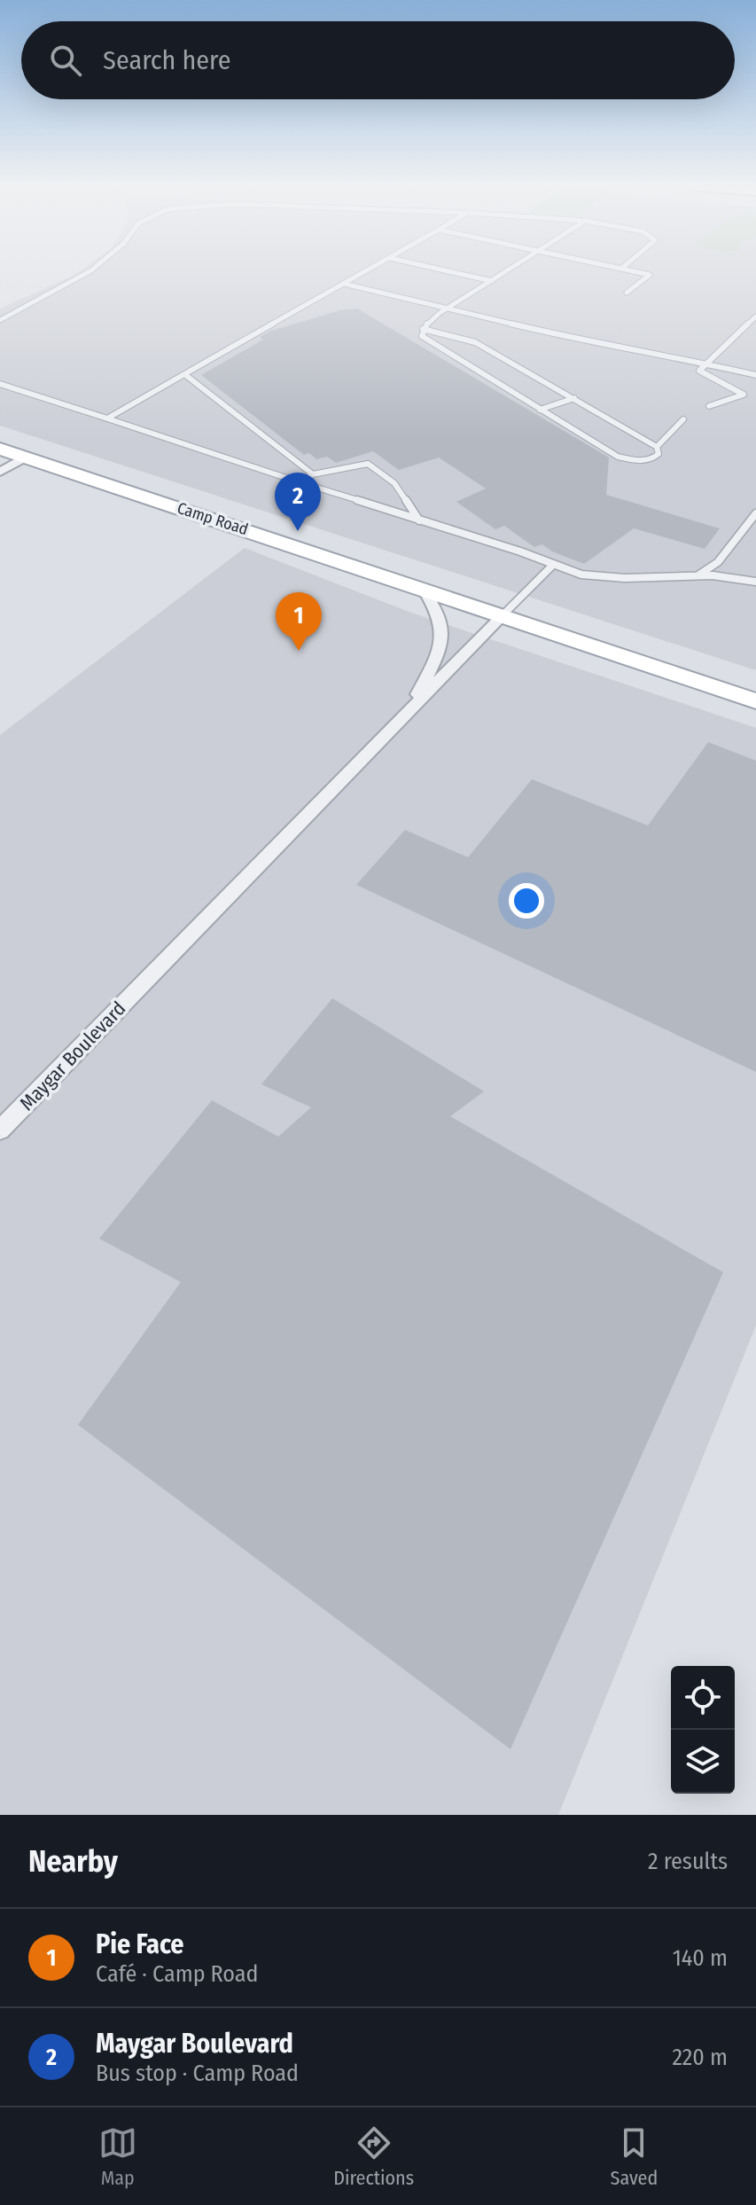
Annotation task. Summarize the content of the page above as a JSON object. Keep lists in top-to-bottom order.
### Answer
{
  "streets": {
    "main road": ["Camp Road"],
    "street": ["Maygar Boulevard"]
  },
  "crossings": [
    ["Camp Road", "Maygar Boulevard"]
  ],
  "page": {
    "search": "Search here",
    "pins": ["2", "1"],
    "heading": ["Nearby", "2 results"],
    "list": [
      {
        "mark": "1",
        "name": "Pie Face",
        "note": "Café · Camp Road",
        "value": "140 m"
      },
      {
        "mark": "2",
        "name": "Maygar Boulevard",
        "note": "Bus stop · Camp Road",
        "value": "220 m"
      }
    ],
    "nav": ["Map", "Directions", "Saved"]
  }
}
